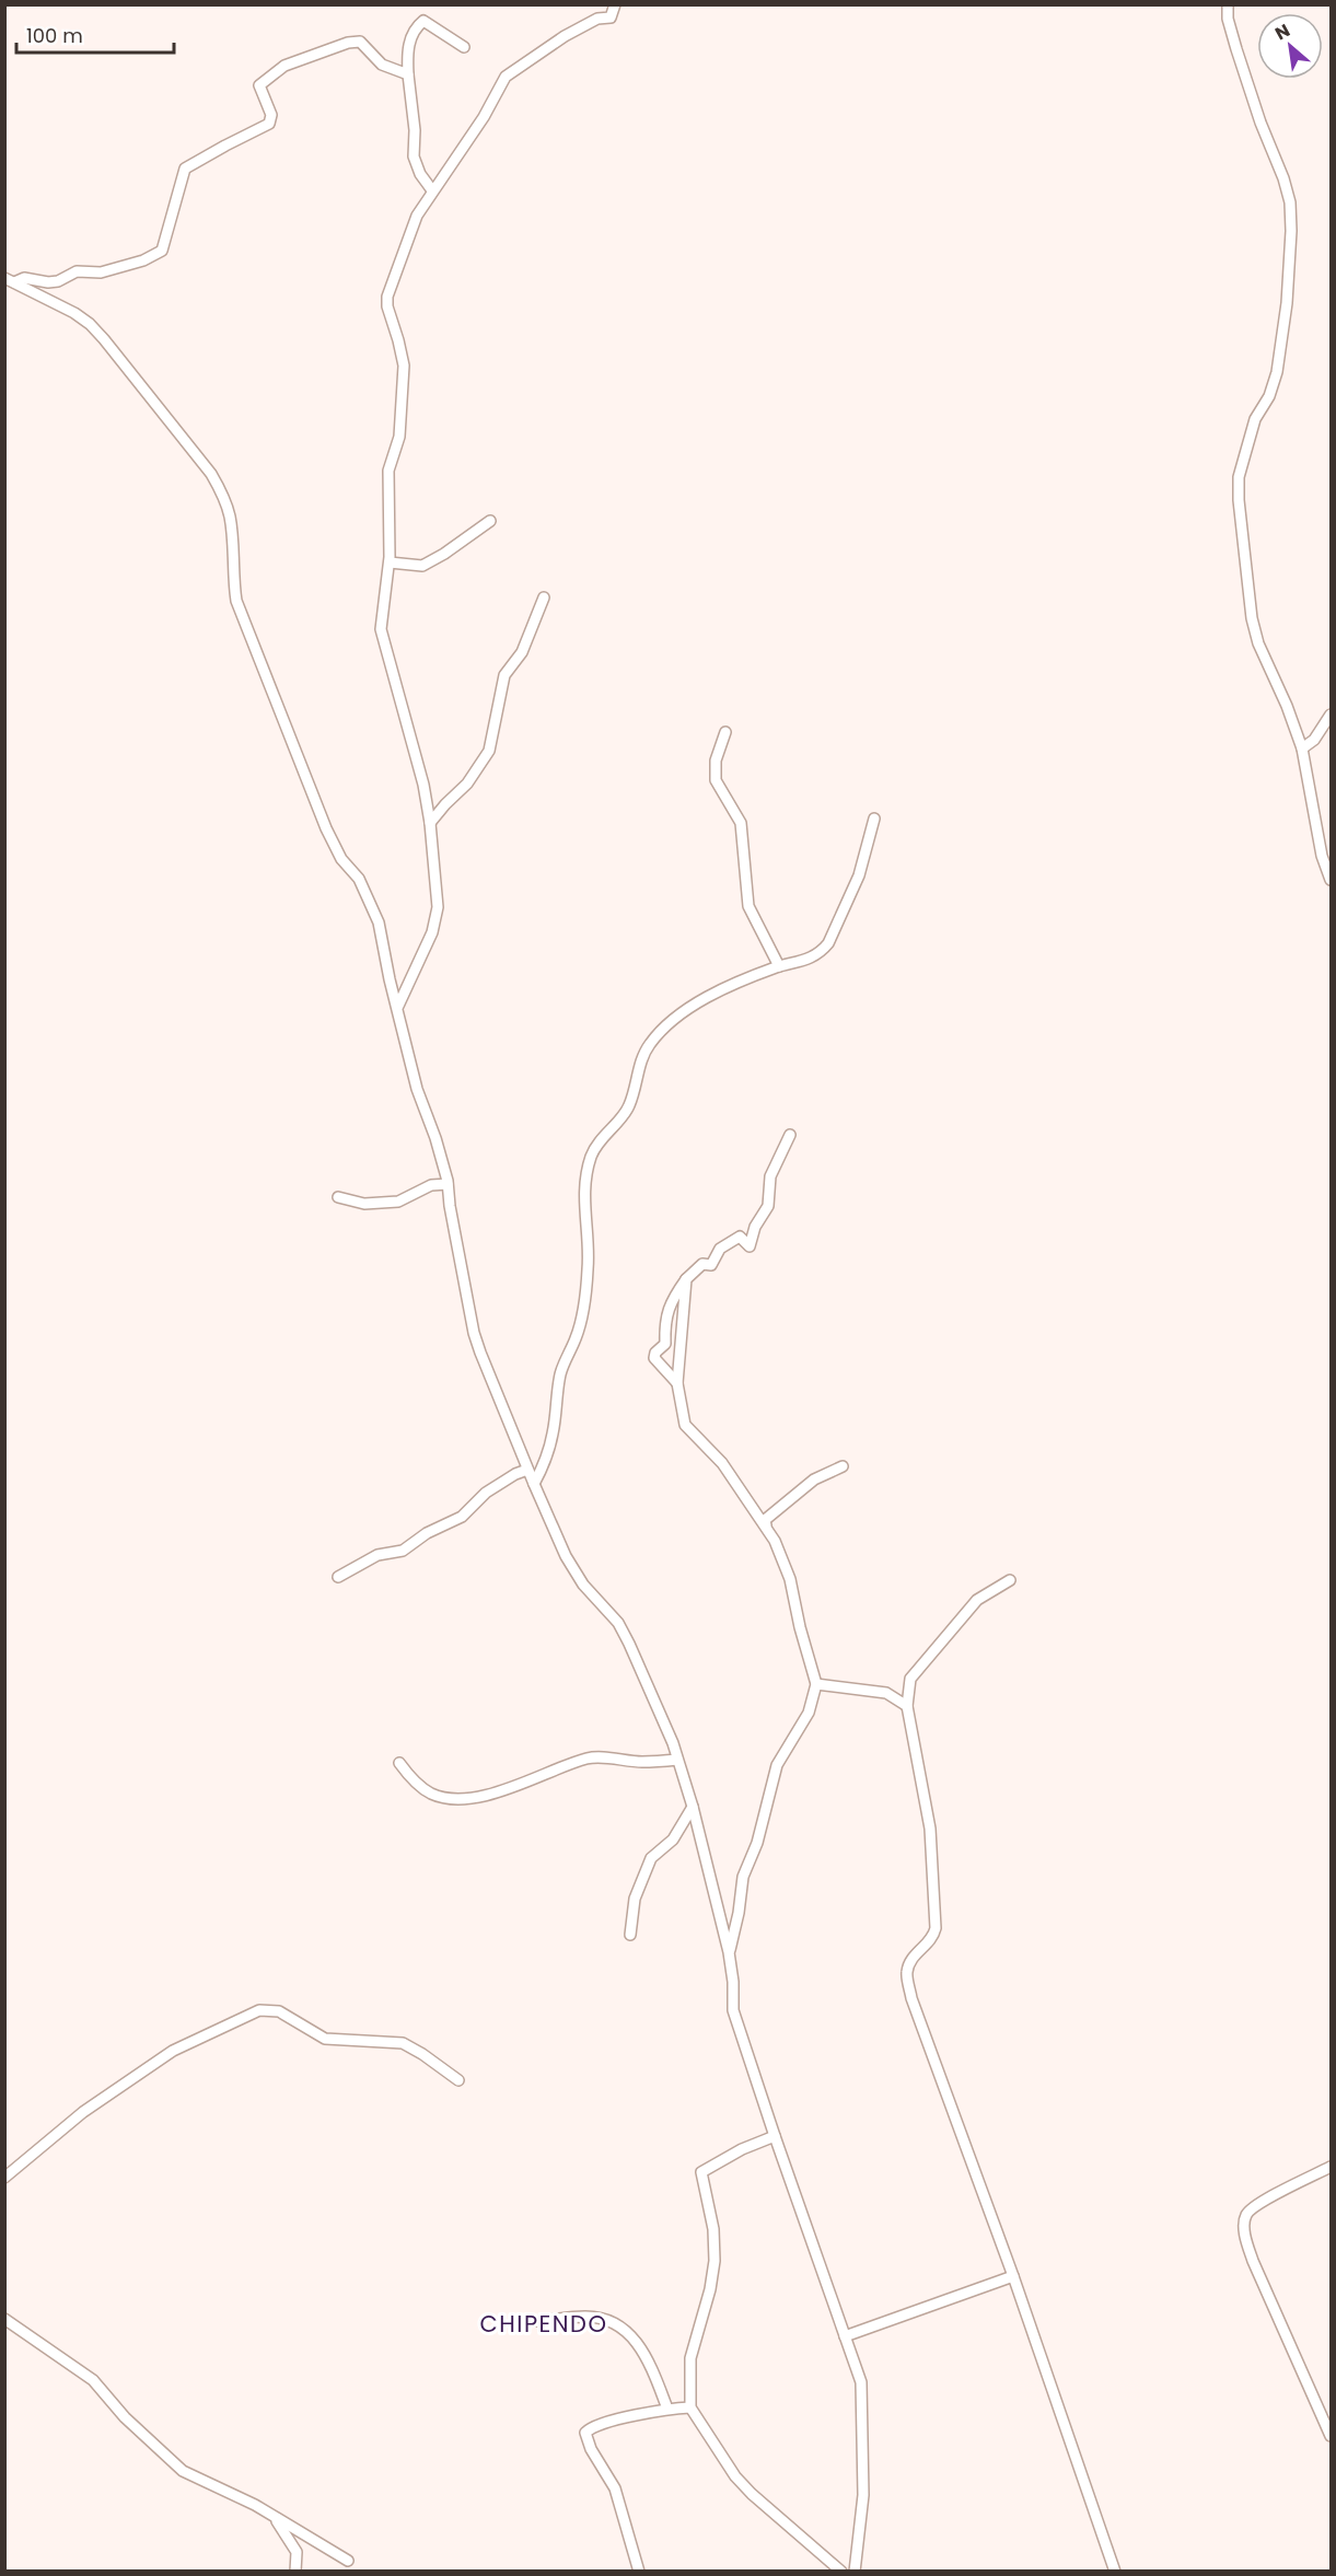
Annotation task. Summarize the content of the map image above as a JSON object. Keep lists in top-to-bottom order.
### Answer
{
  "districts": ["CHIPENDO"],
  "scale_bar": "100 m",
  "north": "top left"
}
